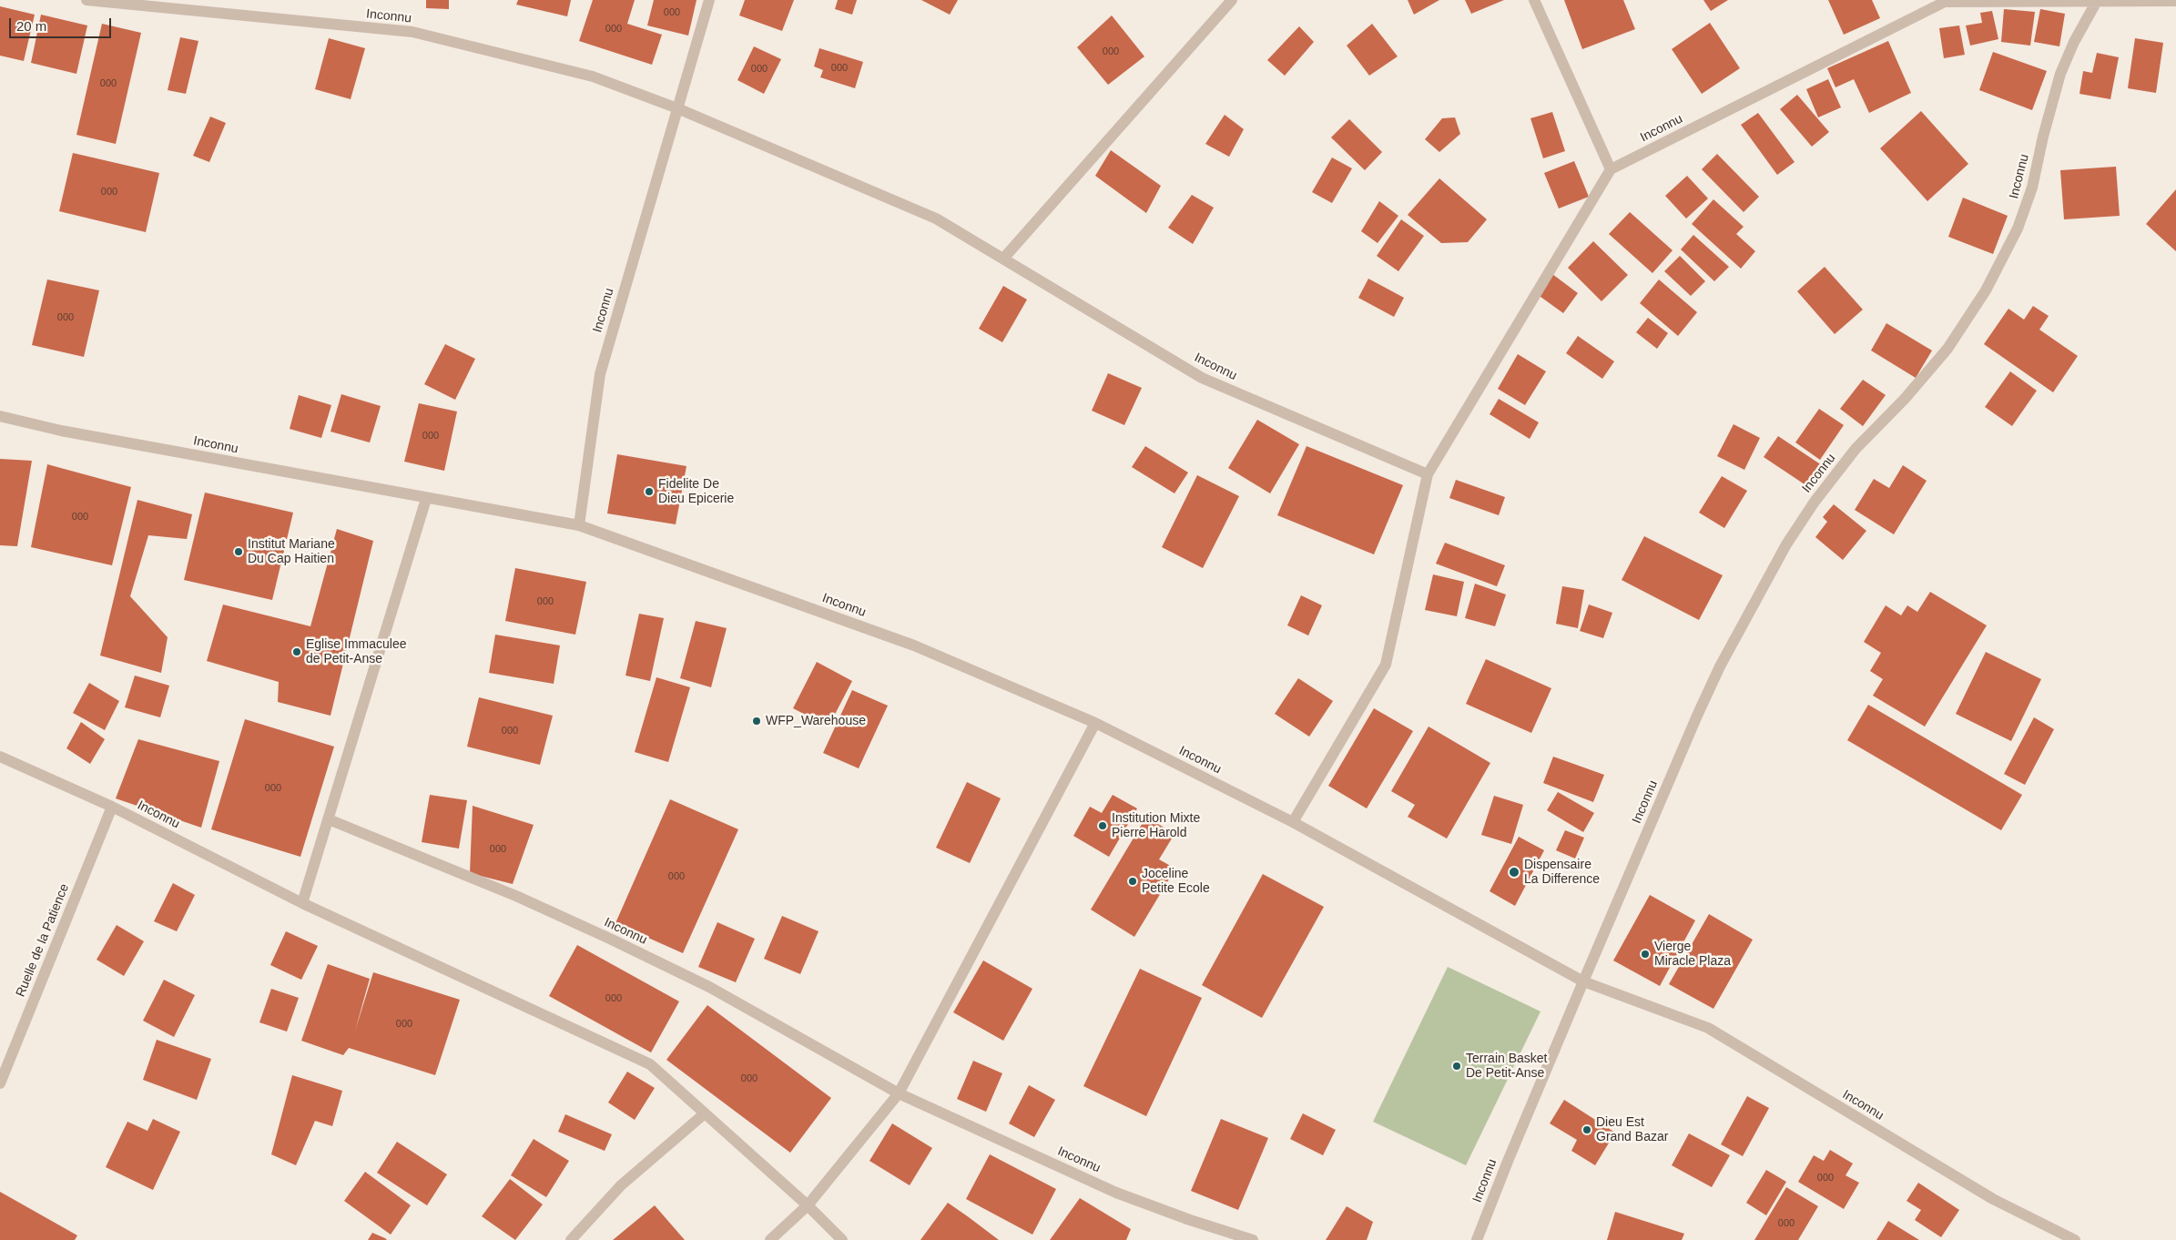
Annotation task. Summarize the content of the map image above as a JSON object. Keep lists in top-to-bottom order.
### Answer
{
  "streets": {
    "street": ["Inconnu", "Ruelle de la Patience"]
  },
  "crossings": [
    ["Inconnu", "Ruelle de la Patience"]
  ],
  "places": [
    "Fidelite De Dieu Epicerie",
    "Institut Mariane Du Cap Haitien",
    "Eglise Immaculee de Petit-Anse",
    "WFP_Warehouse",
    "Institution Mixte Pierre Harold",
    "Dispensaire La Difference",
    "Joceline Petite Ecole",
    "Vierge Miracle Plaza",
    "Terrain Basket De Petit-Anse",
    "Dieu Est Grand Bazar"
  ],
  "house_numbers": [
    "000",
    "000",
    "000",
    "000",
    "000",
    "000",
    "000",
    "000",
    "000",
    "000",
    "000",
    "000",
    "000",
    "000",
    "000",
    "000",
    "000",
    "000",
    "000",
    "000"
  ],
  "scale_bar": "20 m"
}
